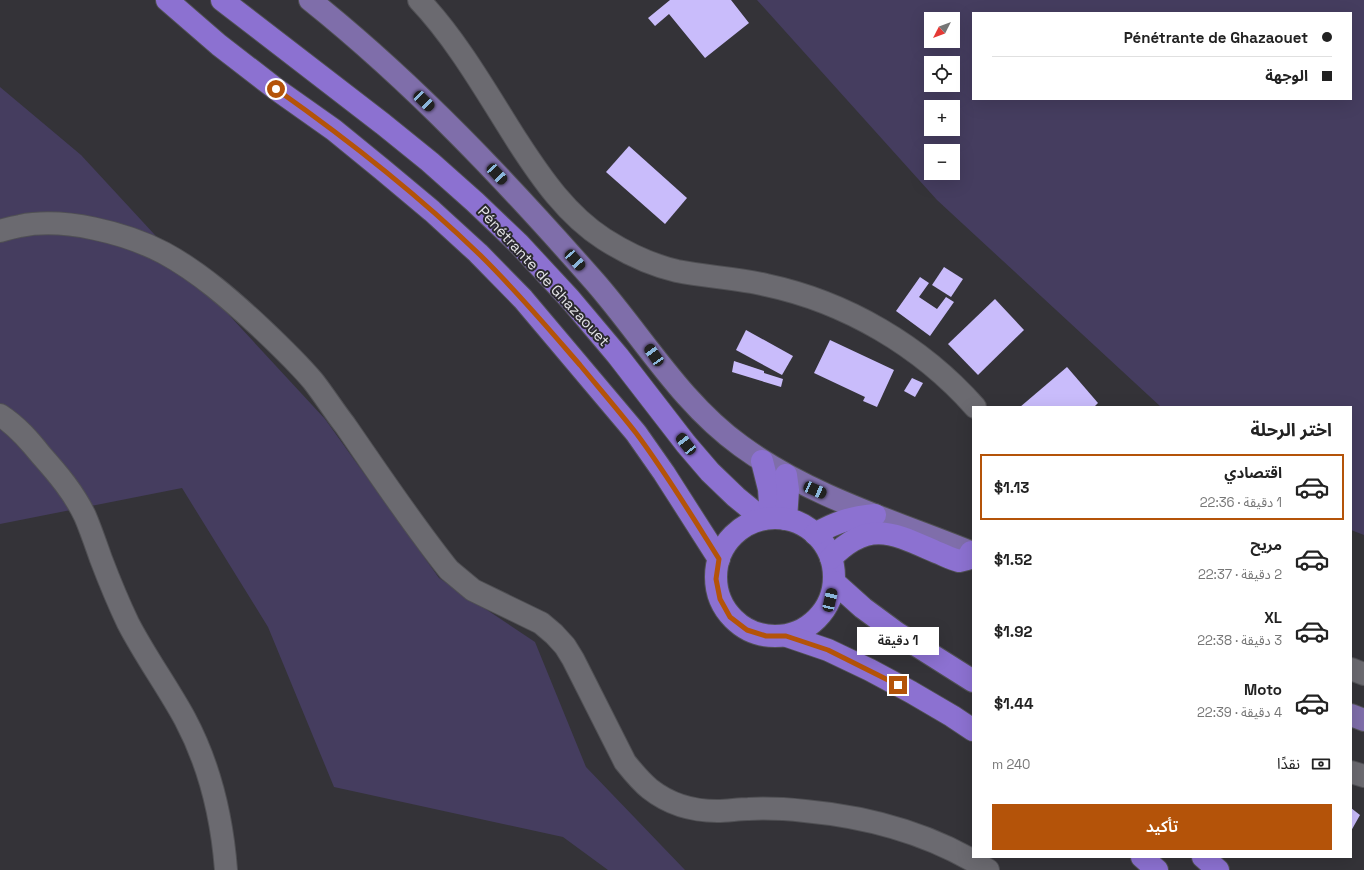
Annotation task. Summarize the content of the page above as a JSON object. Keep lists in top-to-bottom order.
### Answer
{
  "streets": {
    "highway": ["Pénétrante de Ghazaouet"]
  },
  "north": "bottom left",
  "page": {
    "map_buttons": ["+", "−"],
    "banner": ["Pénétrante de Ghazaouet", "الوجهة"],
    "heading": "اختر الرحلة",
    "list": [
      {
        "name": "اقتصادي",
        "note": "1 دقيقة · 22:36",
        "value": "$1.13"
      },
      {
        "name": "مريح",
        "note": "2 دقيقة · 22:37",
        "value": "$1.52"
      },
      {
        "name": "XL",
        "note": "3 دقيقة · 22:38",
        "value": "$1.92"
      },
      {
        "name": "Moto",
        "note": "4 دقيقة · 22:39",
        "value": "$1.44"
      }
    ],
    "bubble": "1 دقيقة",
    "pay": ["نقدًا", "240 m"],
    "buttons": "تأكيد"
  }
}
